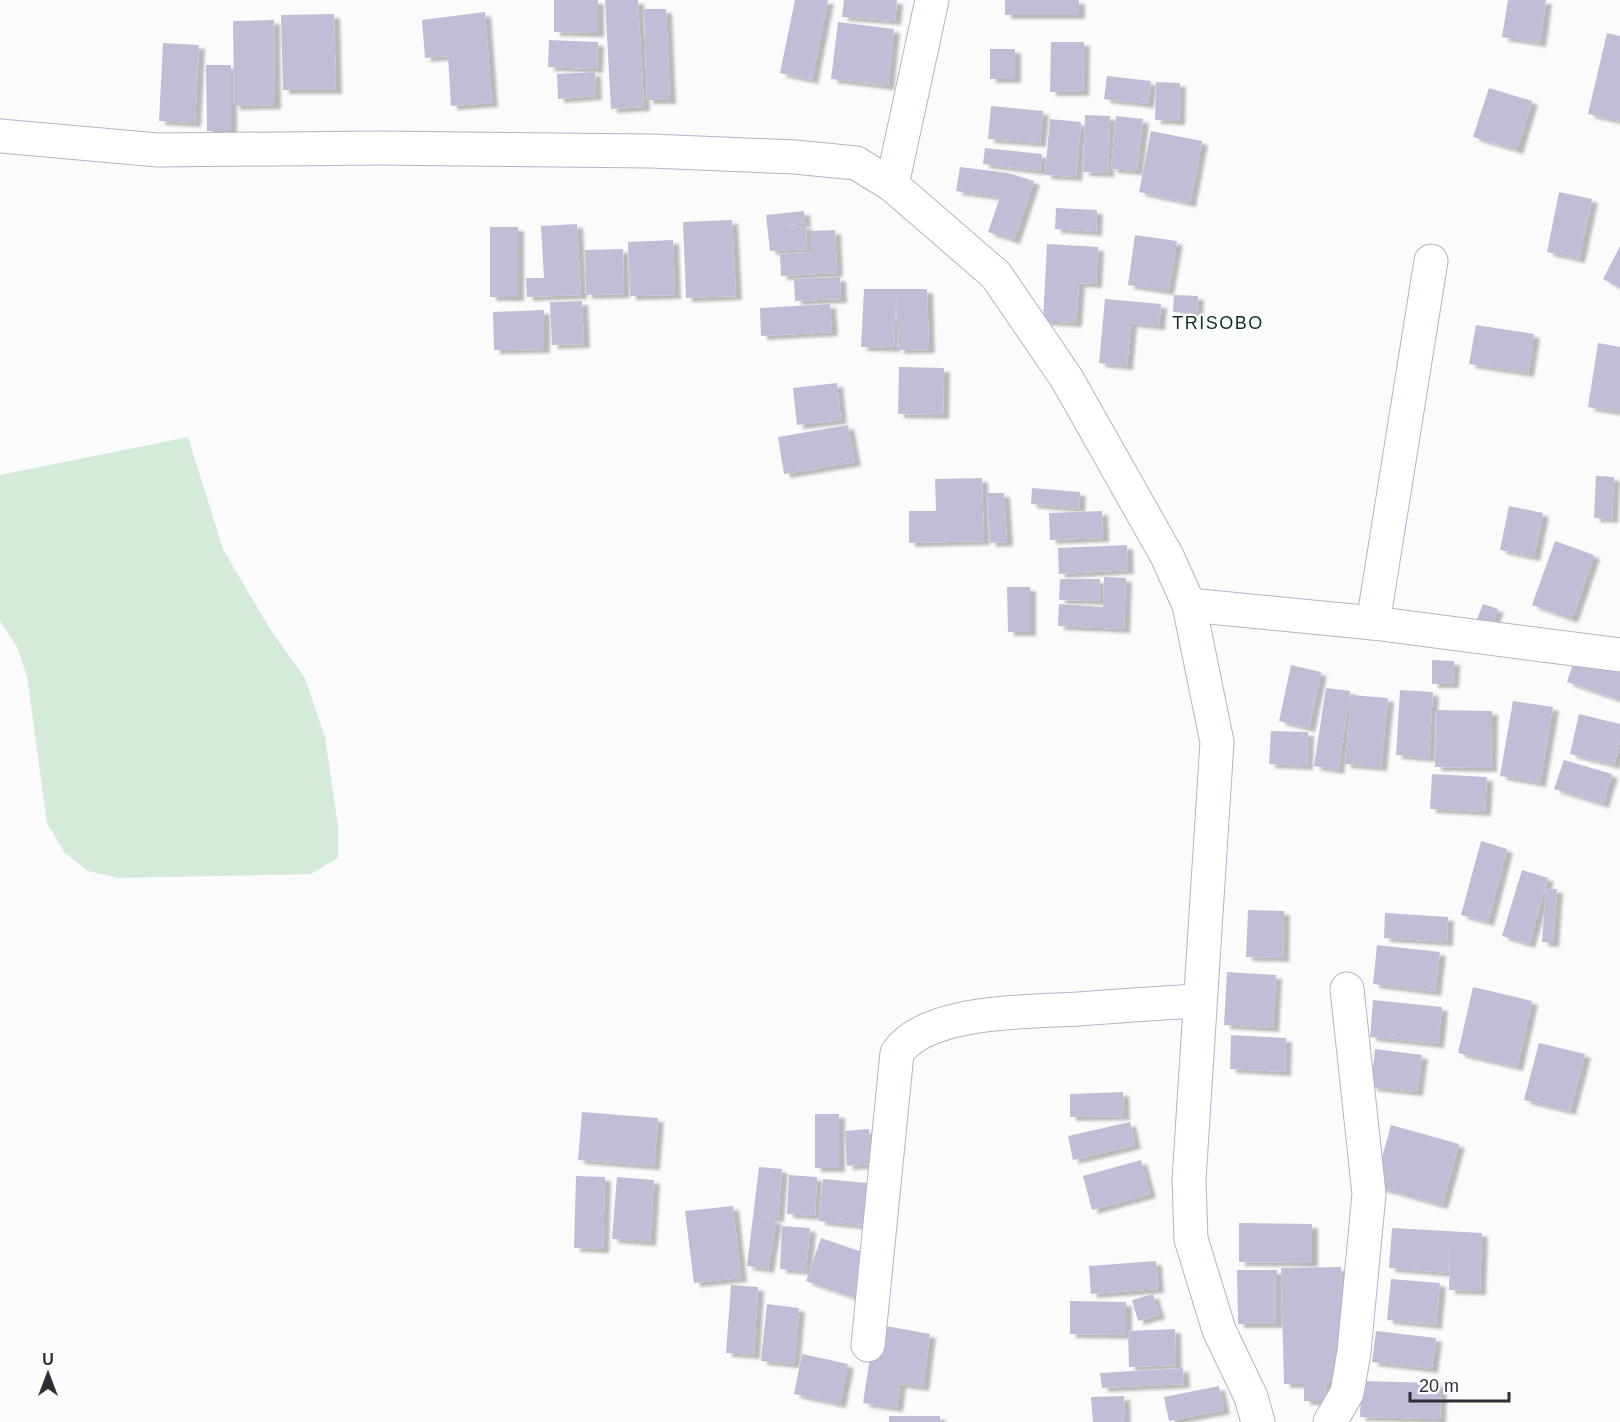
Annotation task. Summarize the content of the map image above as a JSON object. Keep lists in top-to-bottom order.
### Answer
{
  "districts": ["TRISOBO"],
  "scale_bar": "20 m",
  "north": "top"
}
